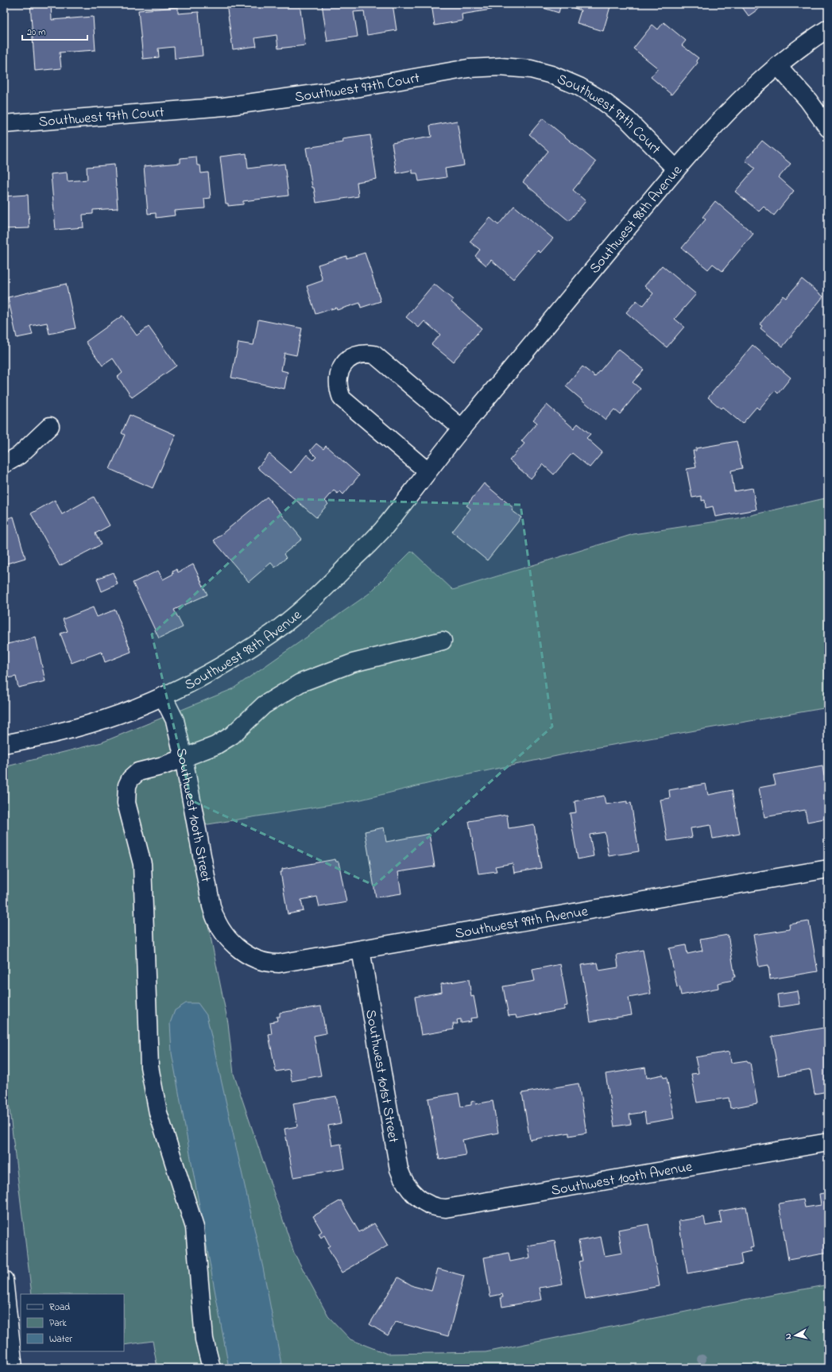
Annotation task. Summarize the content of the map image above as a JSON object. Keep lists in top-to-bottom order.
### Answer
{
  "streets": {
    "street": [
      "Southwest 97th Court",
      "Southwest 98th Avenue",
      "Southwest 100th Street",
      "Southwest 99th Avenue",
      "Southwest 101st Street",
      "Southwest 100th Avenue"
    ]
  },
  "crossings": [
    ["Southwest 97th Court", "Southwest 98th Avenue"],
    ["Southwest 98th Avenue", "Southwest 100th Street"],
    ["Southwest 100th Street", "Southwest 99th Avenue"],
    ["Southwest 99th Avenue", "Southwest 101st Street"],
    ["Southwest 101st Street", "Southwest 100th Avenue"]
  ],
  "legend": ["Road", "Park", "Water"],
  "scale_bar": "20 m",
  "north": "left"
}
